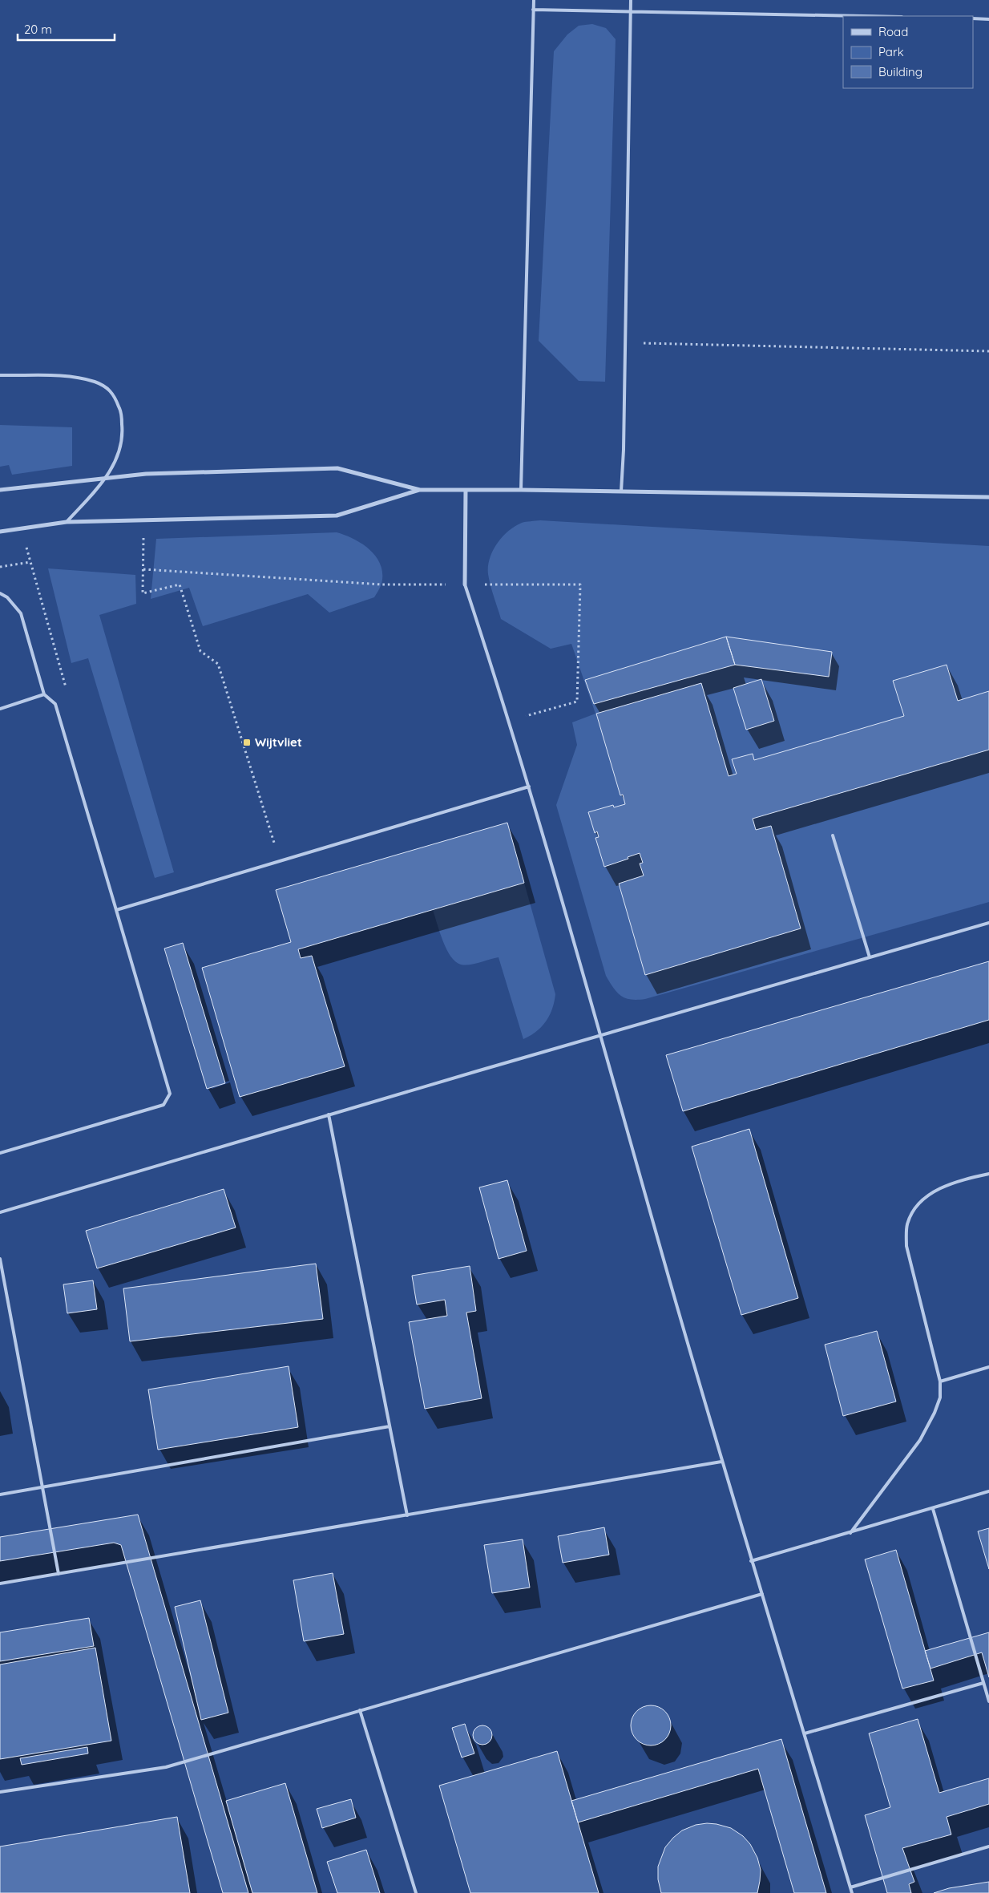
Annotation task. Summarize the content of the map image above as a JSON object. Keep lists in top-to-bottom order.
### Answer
{
  "places": {
    "transit": ["Wijtvliet"]
  },
  "legend": ["Road", "Park", "Building"],
  "scale_bar": "20 m"
}
